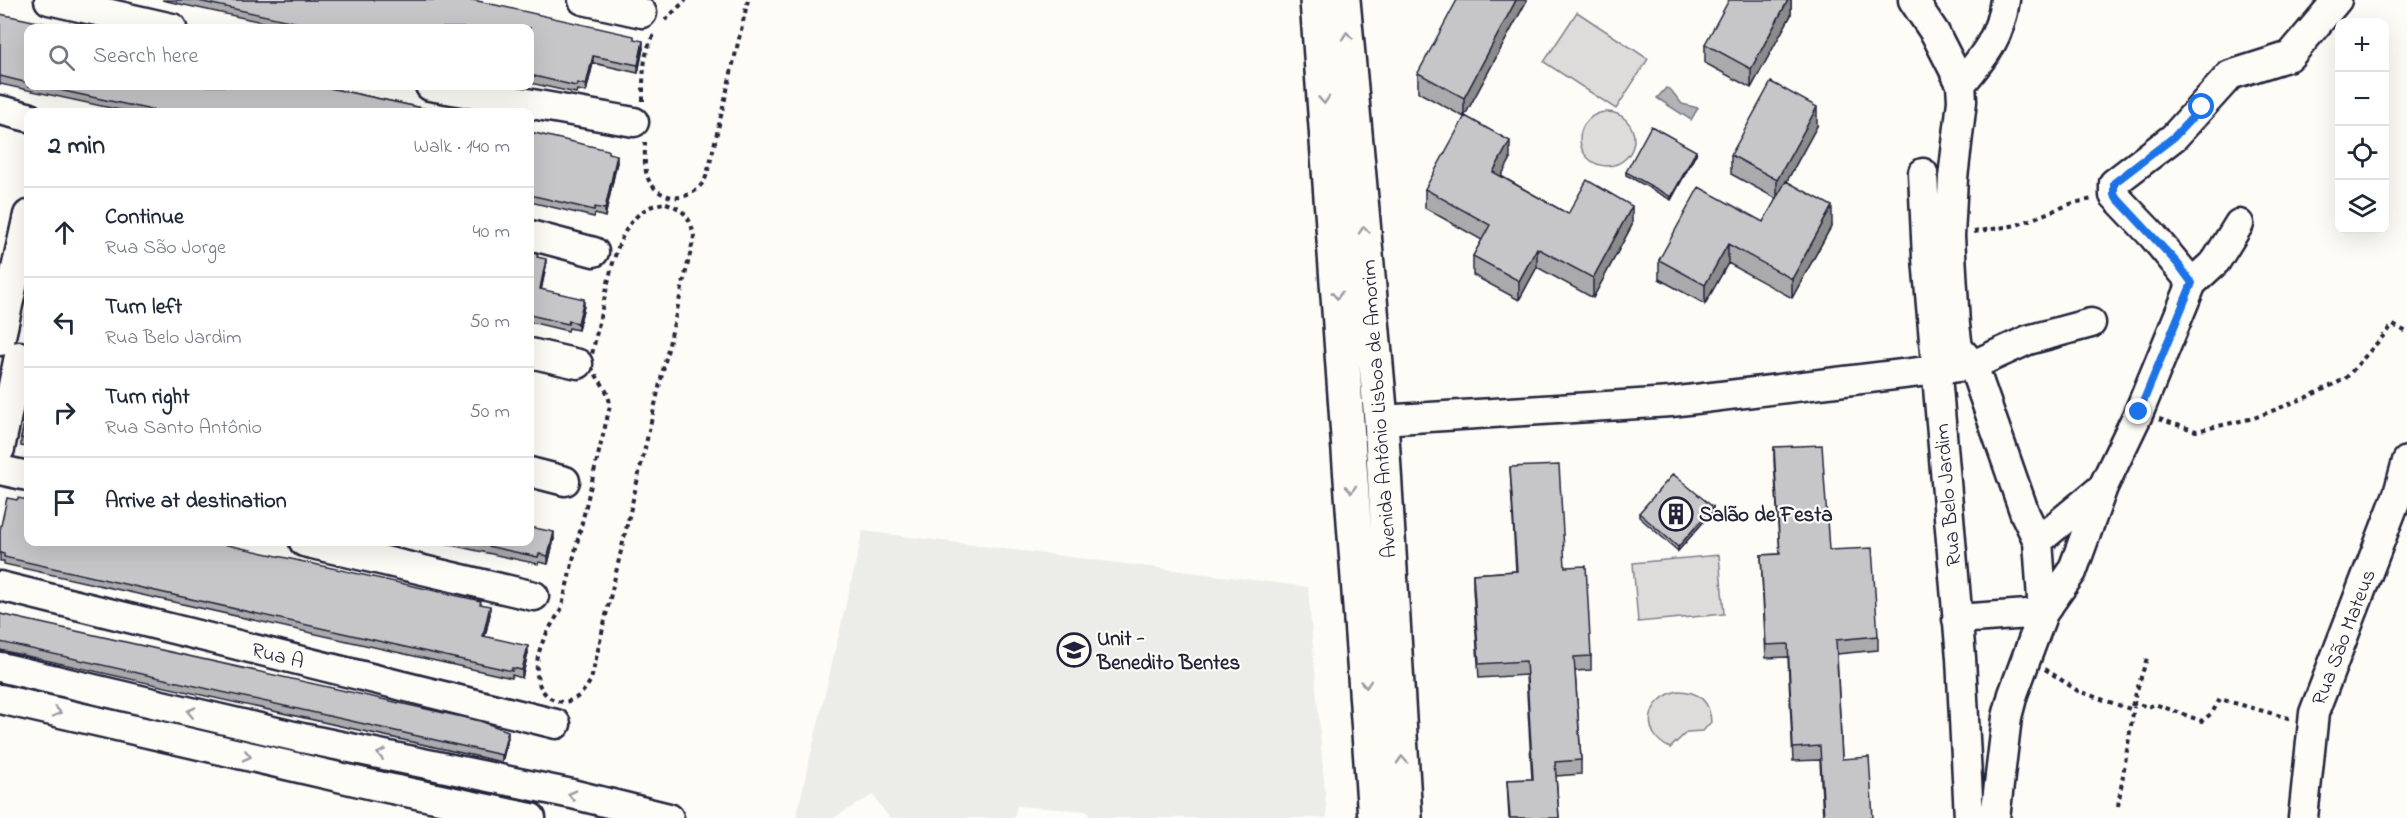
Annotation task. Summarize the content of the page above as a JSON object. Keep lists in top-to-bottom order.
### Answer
{
  "streets": {
    "main road": ["Avenida Antônio Lisboa de Amorim"],
    "street": ["Rua Belo Jardim", "Rua São Mateus", "Rua A"]
  },
  "places": {
    "building": ["Salão de Festa"],
    "school or university": ["Unit - Benedito Bentes"]
  },
  "page": {
    "map_buttons": ["+", "−"],
    "search": "Search here",
    "heading": ["2 min", "Walk · 140 m"],
    "list": [
      ["Continue", "Rua São Jorge", "40 m"],
      ["Turn left", "Rua Belo Jardim", "50 m"],
      ["Turn right", "Rua Santo Antônio", "50 m"],
      "Arrive at destination"
    ]
  }
}
